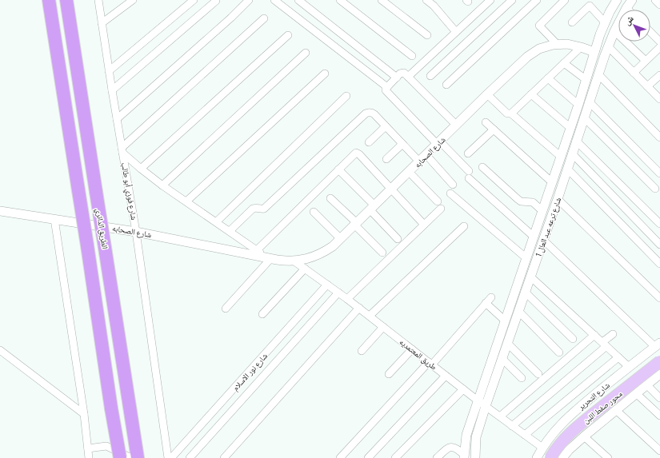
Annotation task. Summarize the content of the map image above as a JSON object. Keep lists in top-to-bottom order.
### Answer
{
  "streets": {
    "highway": ["الطريق الدائري"],
    "main road": ["محور صفط اللبن"],
    "street": [
      "شارع الصحابه",
      "شارع فوزي أبو طالب",
      "شارع ترعه عبد العال 1",
      "طريق المعتمديه",
      "شارع نور الاسلام",
      "شارع التحرير"
    ]
  },
  "crossings": [
    ["شارع الصحابه", "شارع فوزي أبو طالب"],
    ["شارع الصحابه", "شارع ترعه عبد العال 1"],
    ["شارع الصحابه", "طريق المعتمديه"],
    ["شارع ترعه عبد العال 1", "طريق المعتمديه"],
    ["طريق المعتمديه", "شارع نور الاسلام"],
    ["طريق المعتمديه", "شارع التحرير"]
  ],
  "north": "top left"
}
